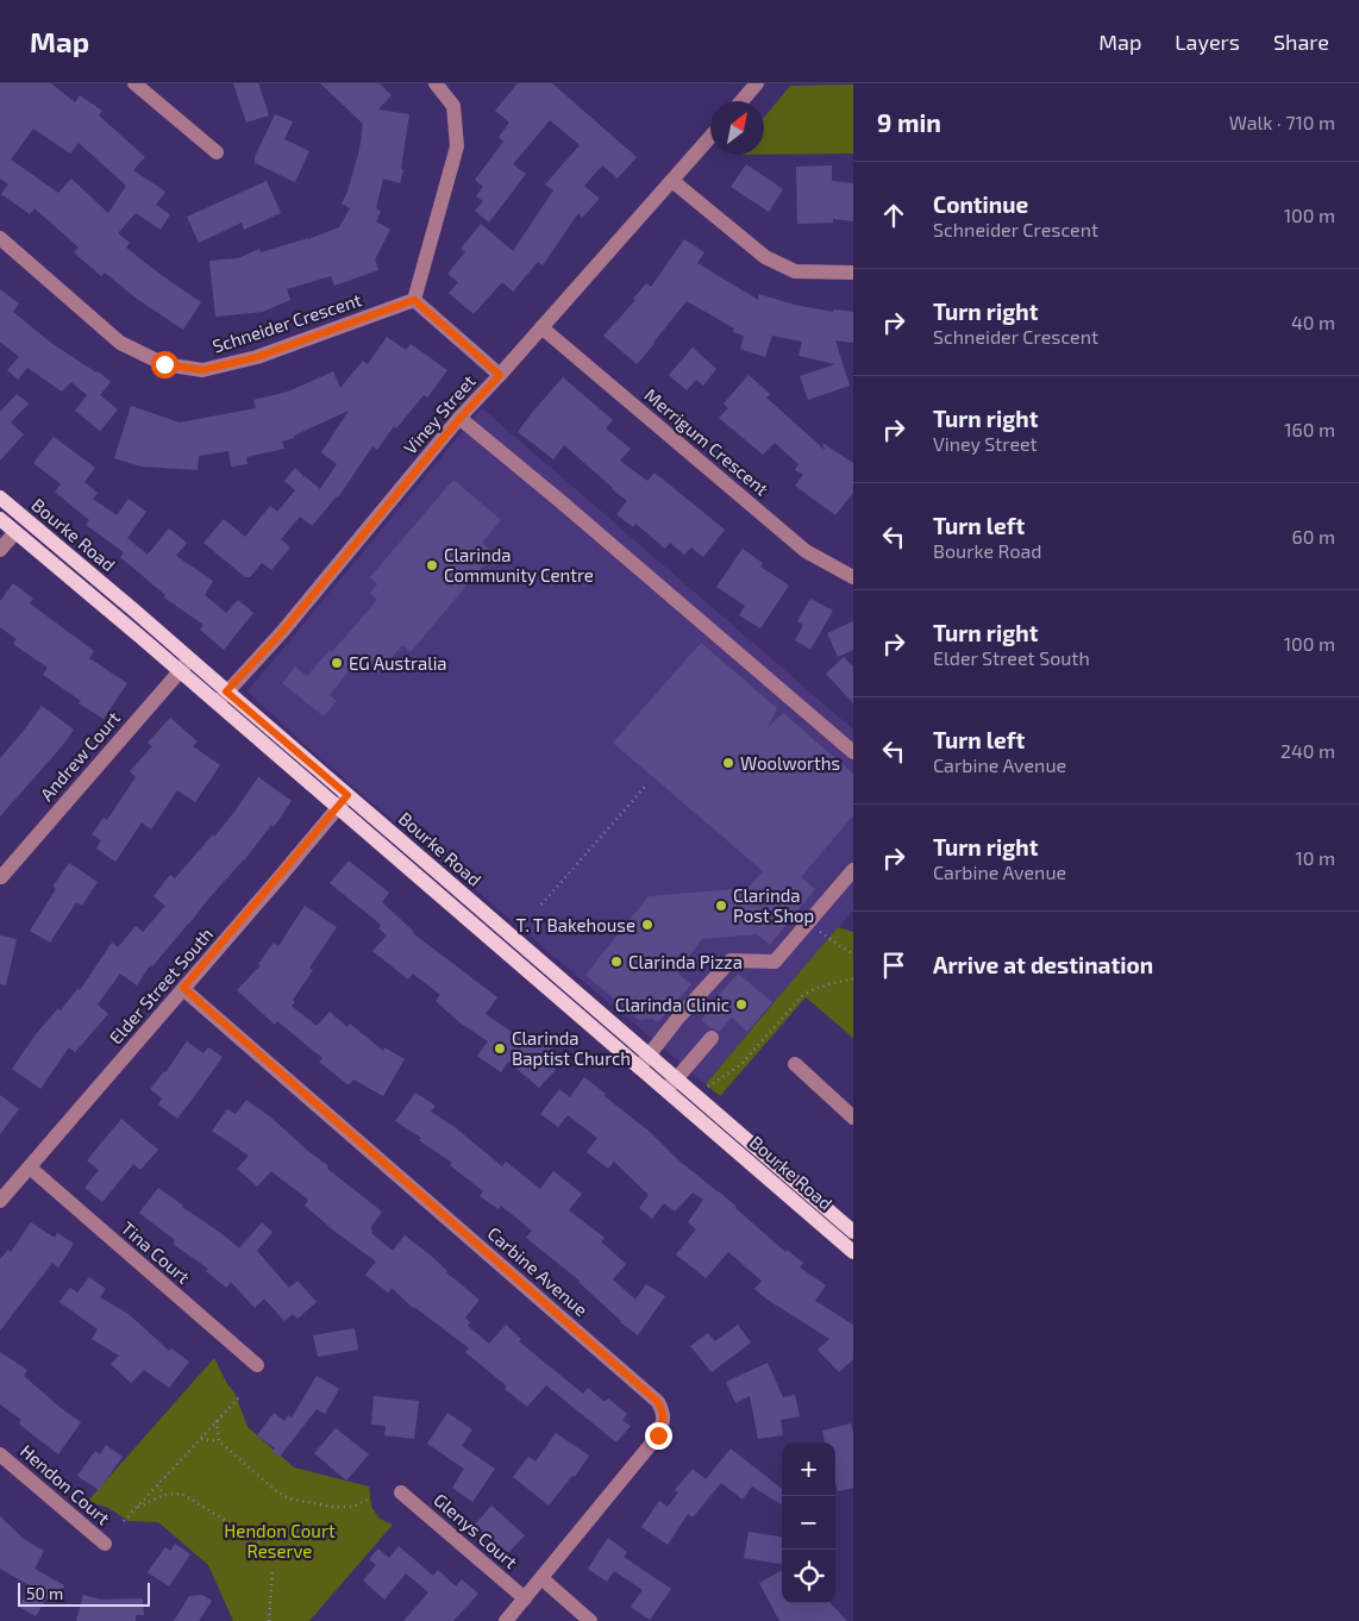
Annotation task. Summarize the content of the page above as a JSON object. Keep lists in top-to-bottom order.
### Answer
{
  "streets": {
    "main road": ["Bourke Road"],
    "street": [
      "Schneider Crescent",
      "Viney Street",
      "Merrigum Crescent",
      "Andrew Court",
      "Elder Street South",
      "Tina Court",
      "Carbine Avenue",
      "Hendon Court",
      "Glenys Court"
    ]
  },
  "crossings": [
    ["Viney Street", "Merrigum Crescent"],
    ["Viney Street", "Bourke Road"],
    ["Bourke Road", "Andrew Court"],
    ["Bourke Road", "Elder Street South"],
    ["Elder Street South", "Tina Court"],
    ["Elder Street South", "Carbine Avenue"],
    ["Carbine Avenue", "Glenys Court"]
  ],
  "parks": ["Hendon Court Reserve"],
  "places": [
    "Clarinda Community Centre",
    "EG Australia",
    "Woolworths",
    "Clarinda Post Shop",
    "T. T Bakehouse",
    "Clarinda Pizza",
    "Clarinda Clinic",
    "Clarinda Baptist Church"
  ],
  "scale_bar": "50 m",
  "north": "top right",
  "page": {
    "header": "Map",
    "nav": ["Map", "Layers", "Share"],
    "heading": ["9 min", "Walk · 710 m"],
    "list": [
      ["Continue", "Schneider Crescent", "100 m"],
      ["Turn right", "Schneider Crescent", "40 m"],
      ["Turn right", "Viney Street", "160 m"],
      ["Turn left", "Bourke Road", "60 m"],
      ["Turn right", "Elder Street South", "100 m"],
      ["Turn left", "Carbine Avenue", "240 m"],
      ["Turn right", "Carbine Avenue", "10 m"],
      "Arrive at destination"
    ],
    "map_buttons": ["+", "−"],
    "scale": "50 m"
  }
}
